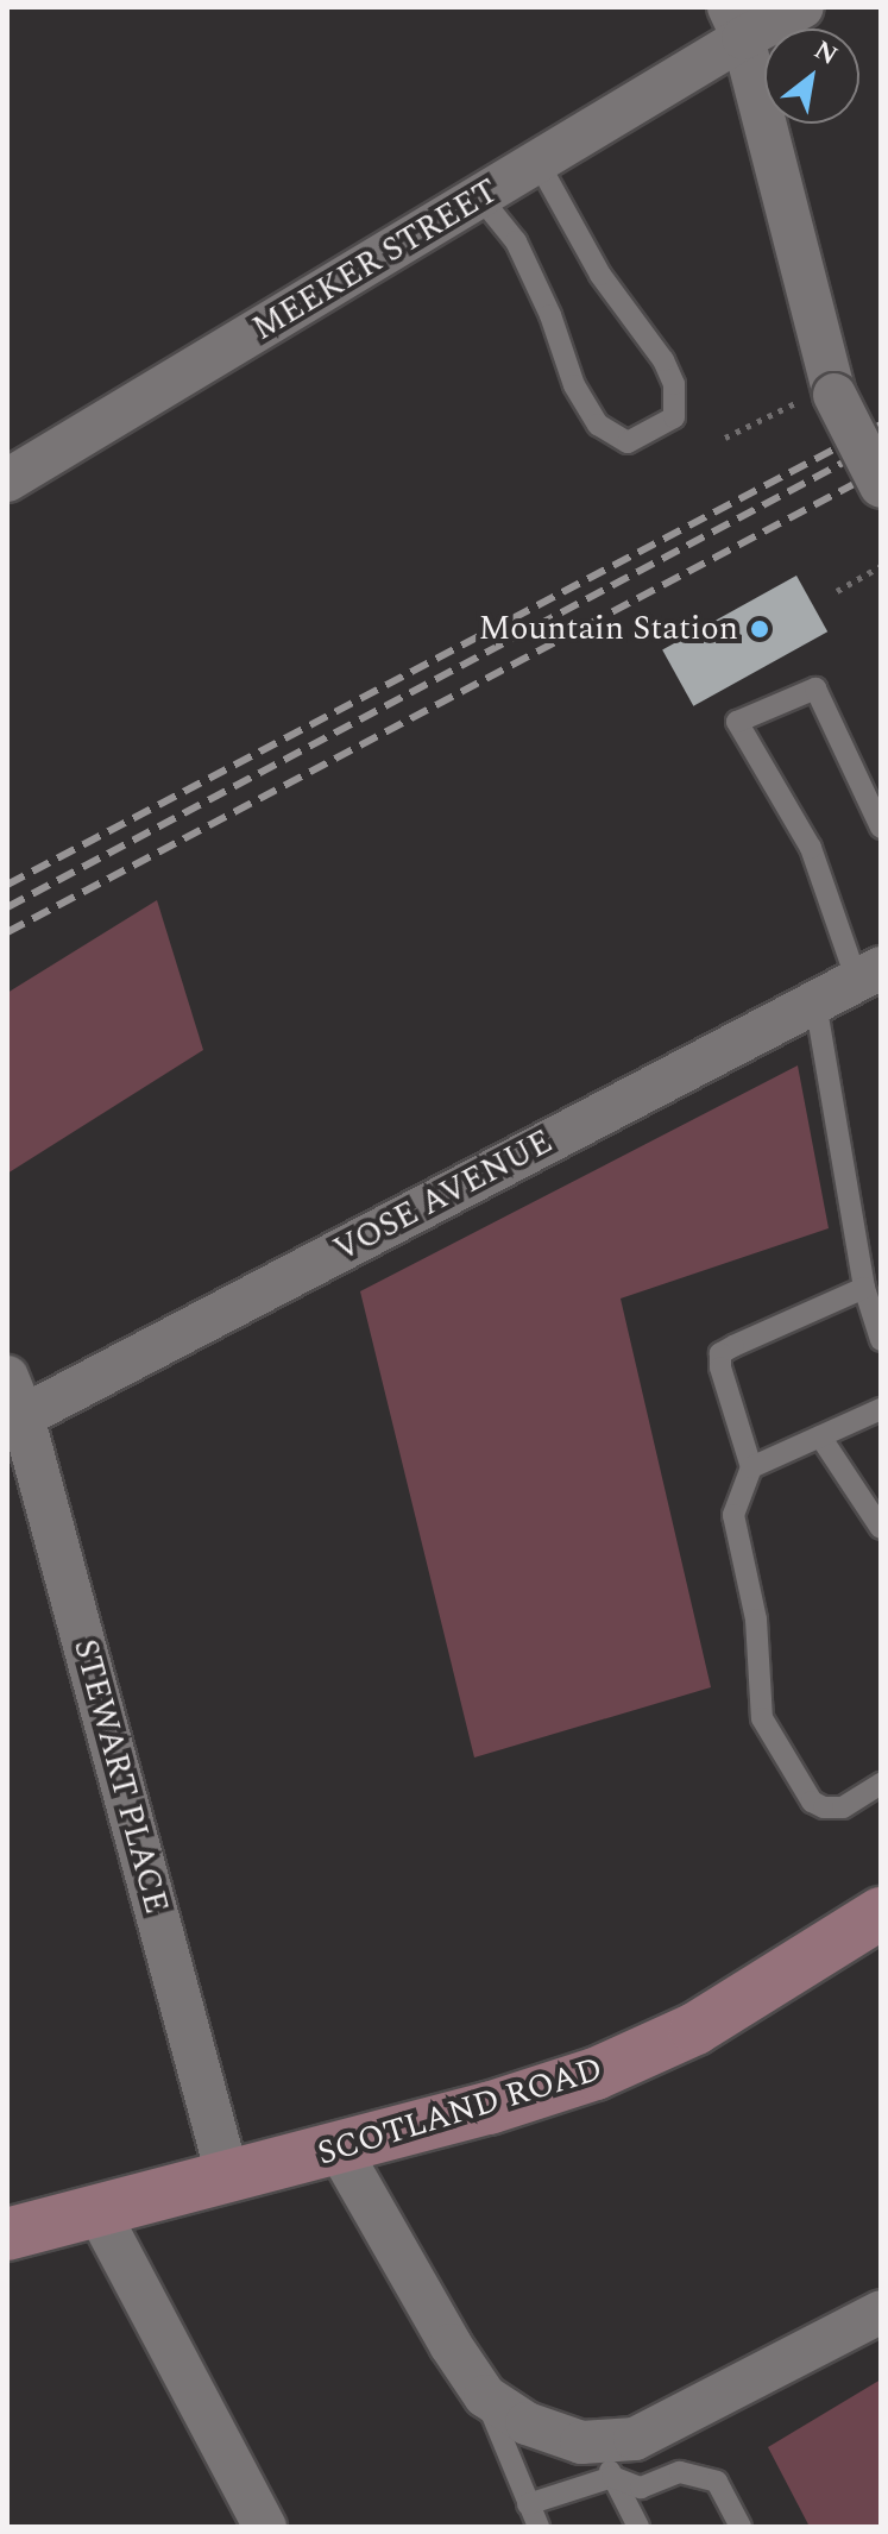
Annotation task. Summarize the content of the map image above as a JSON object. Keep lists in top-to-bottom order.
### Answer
{
  "streets": {
    "main road": ["SCOTLAND ROAD"],
    "street": ["MEEKER STREET", "VOSE AVENUE", "STEWART PLACE"]
  },
  "crossings": [
    ["VOSE AVENUE", "STEWART PLACE"],
    ["STEWART PLACE", "SCOTLAND ROAD"]
  ],
  "places": ["Mountain Station"],
  "north": "top right"
}
